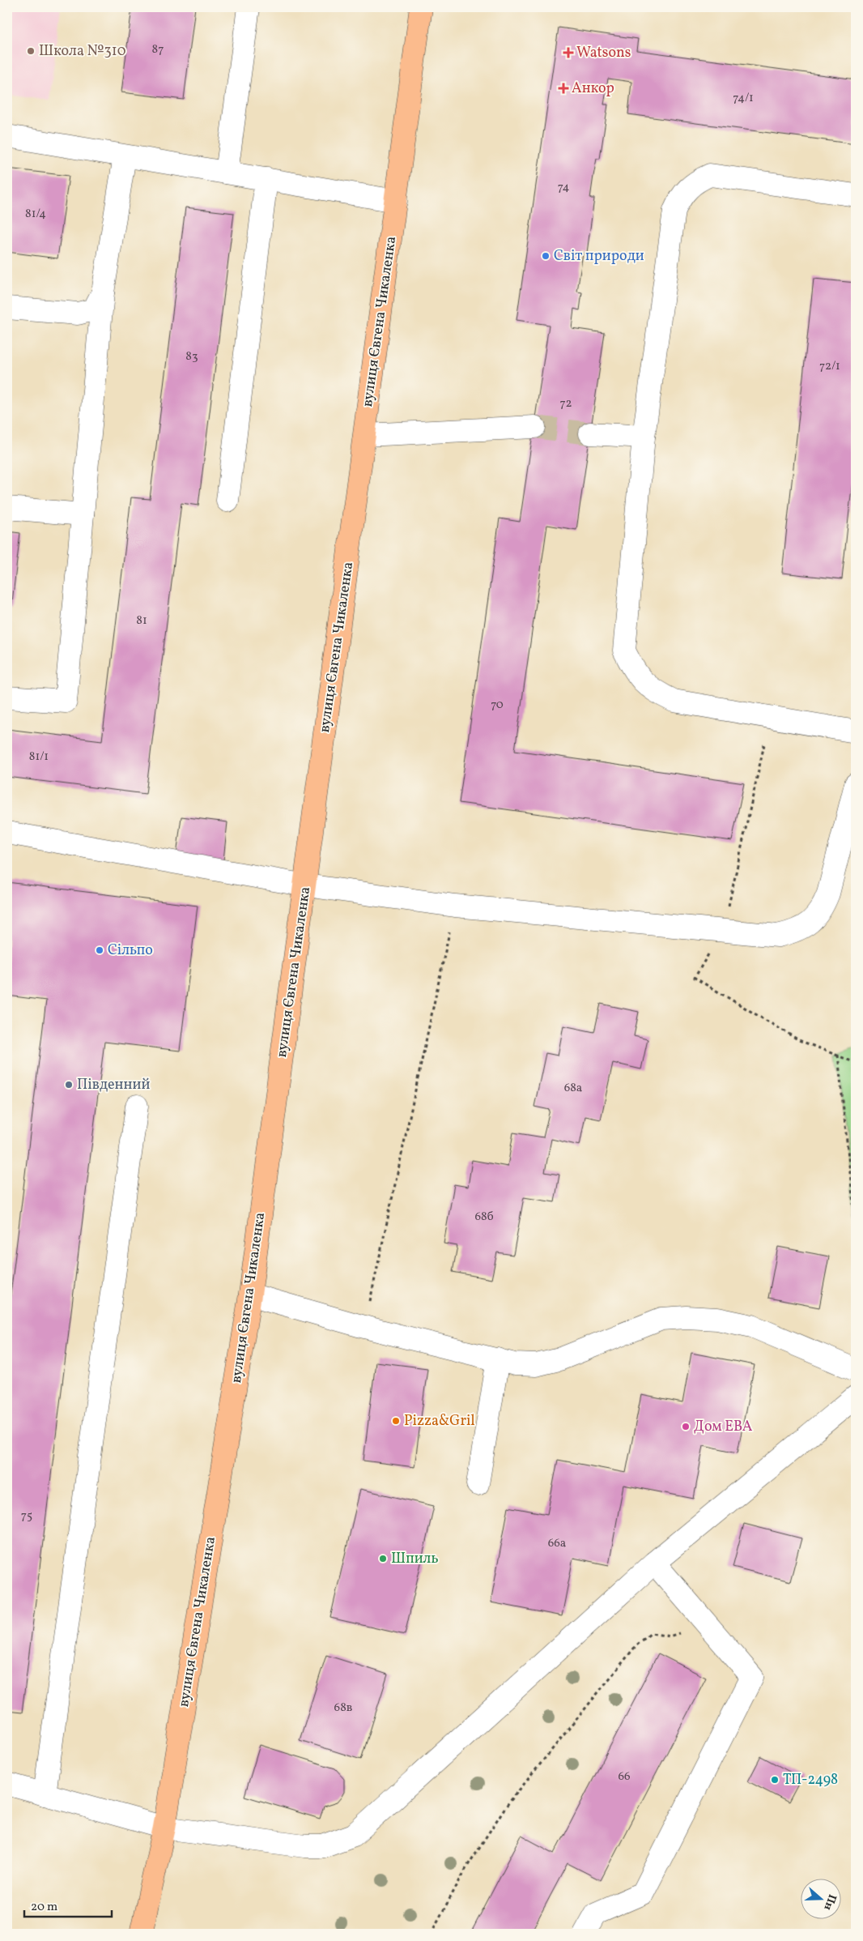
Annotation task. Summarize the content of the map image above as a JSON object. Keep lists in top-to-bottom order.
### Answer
{
  "streets": {
    "main road": ["вулиця Євгена Чикаленка"]
  },
  "places": {
    "other": [
      "Школа №310",
      "Світ природи",
      "Сільпо",
      "Південний",
      "Pizza&Gril",
      "Дом ЕВА",
      "Шпиль",
      "ТП-2498"
    ],
    "health": ["Watsons", "Анкор"]
  },
  "house_numbers": [
    "87",
    "74/1",
    "74",
    "81/4",
    "83",
    "72/1",
    "72",
    "81",
    "70",
    "81/1",
    "68а",
    "68б",
    "75",
    "66а",
    "68в",
    "66"
  ],
  "scale_bar": "20 m",
  "north": "right"
}
